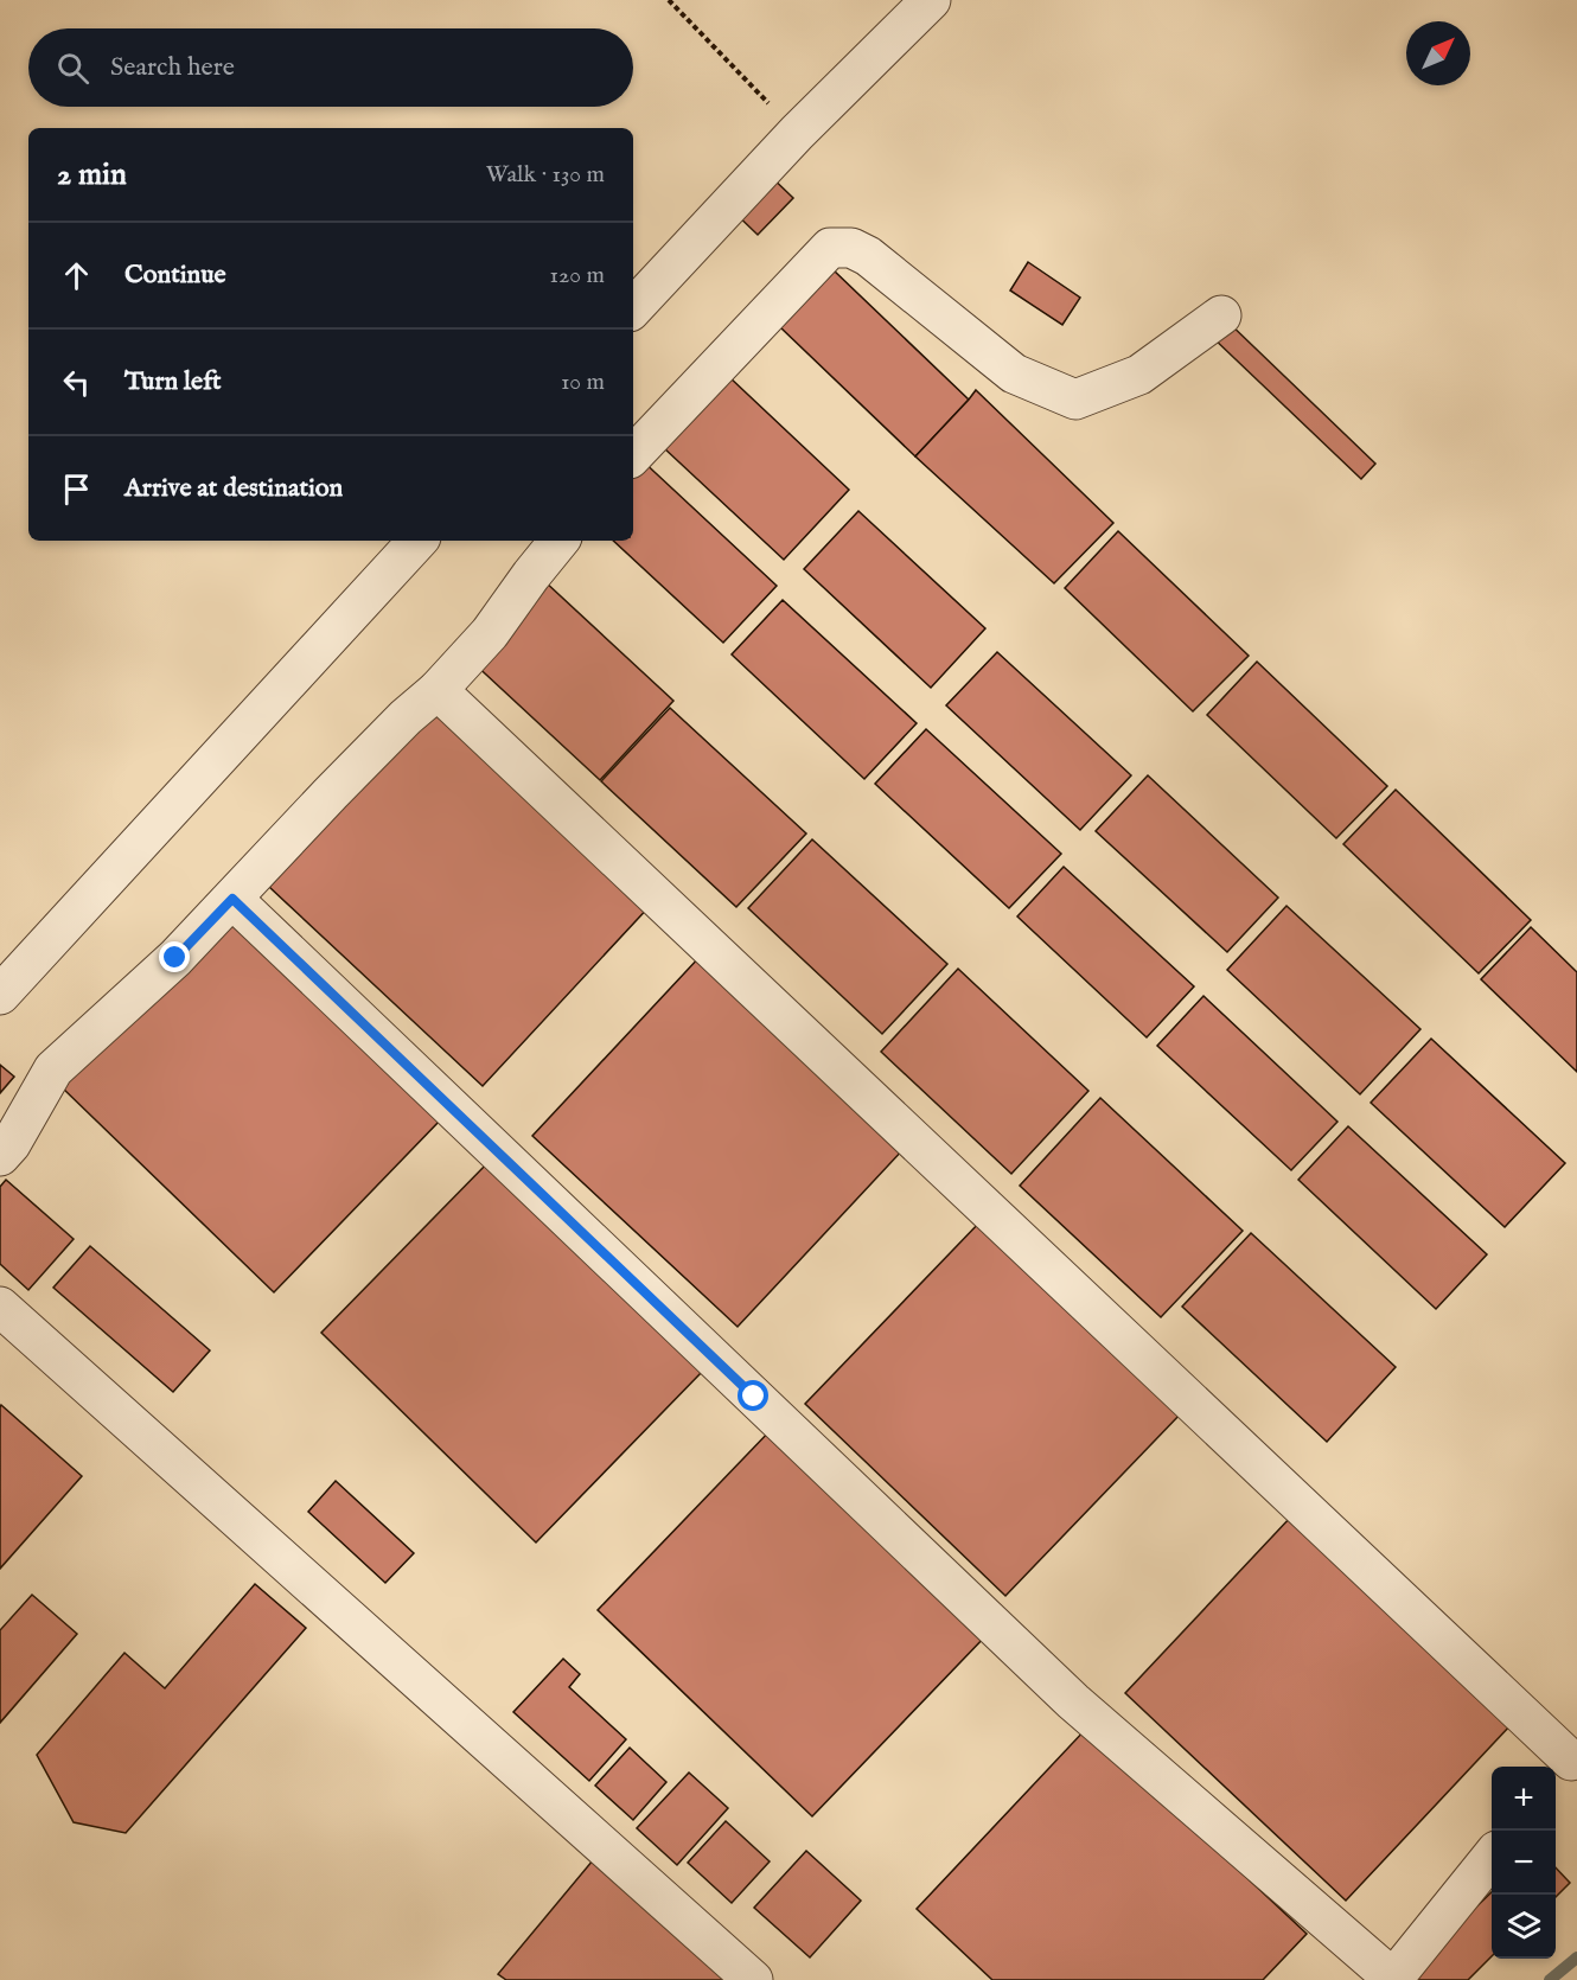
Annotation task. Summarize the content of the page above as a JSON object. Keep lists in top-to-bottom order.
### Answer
{
  "north": "top right",
  "page": {
    "search": "Search here",
    "heading": ["2 min", "Walk · 130 m"],
    "list": [
      ["Continue", "120 m"],
      ["Turn left", "10 m"],
      "Arrive at destination"
    ],
    "map_buttons": ["+", "−"]
  }
}
